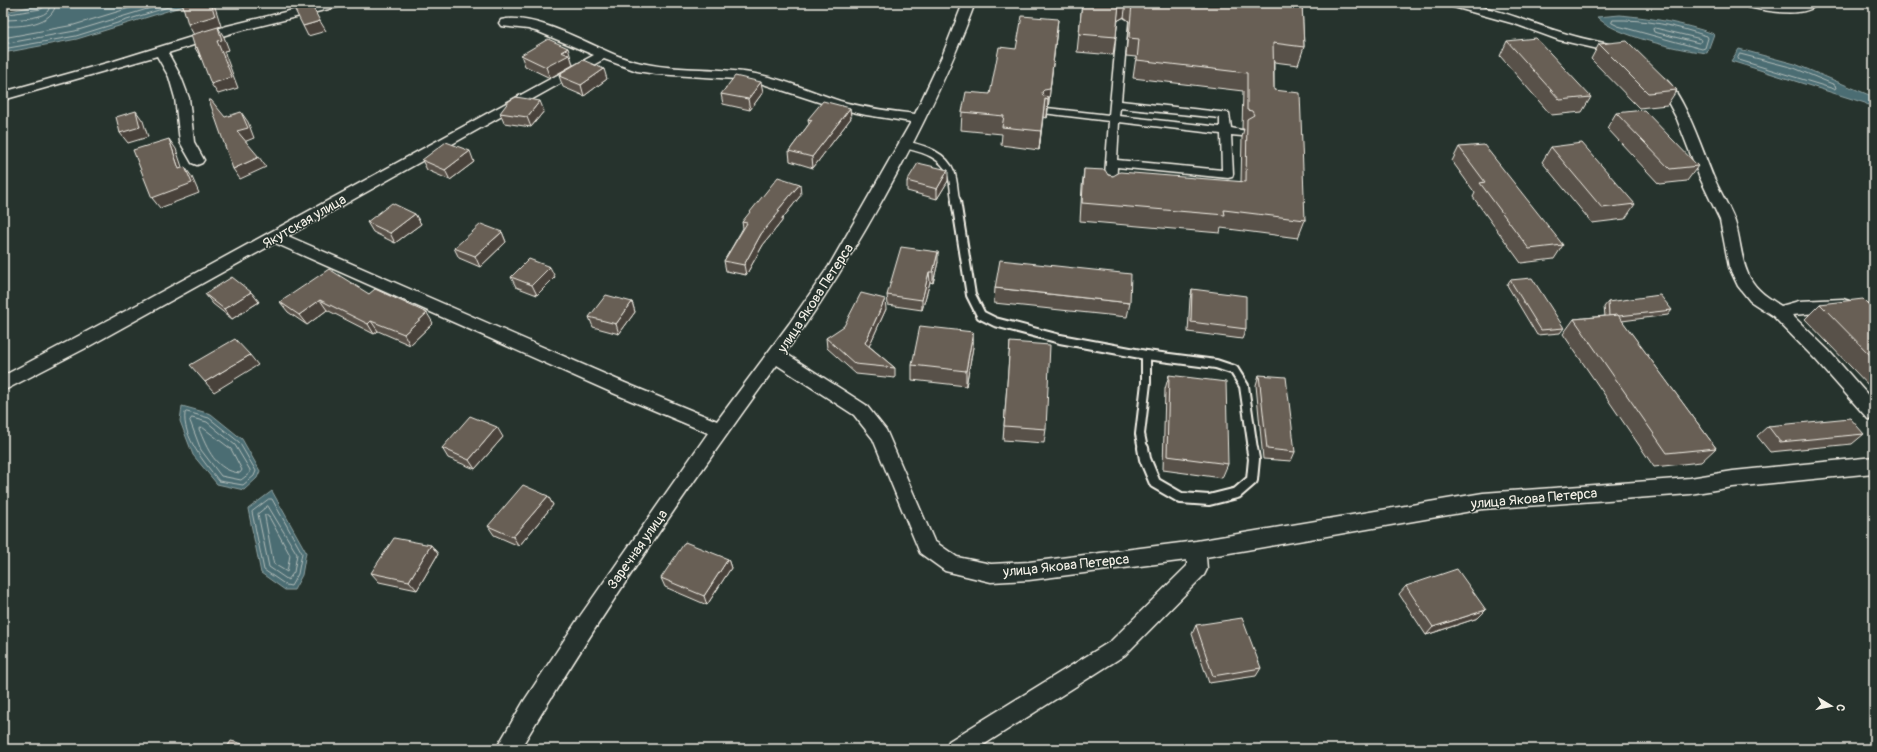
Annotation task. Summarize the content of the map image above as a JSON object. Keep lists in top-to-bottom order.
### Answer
{
  "streets": {
    "street": ["Якутская улица", "улица Якова Петерса", "Заречная улица"]
  },
  "crossings": [
    ["улица Якова Петерса", "Заречная улица"]
  ],
  "north": "right"
}
